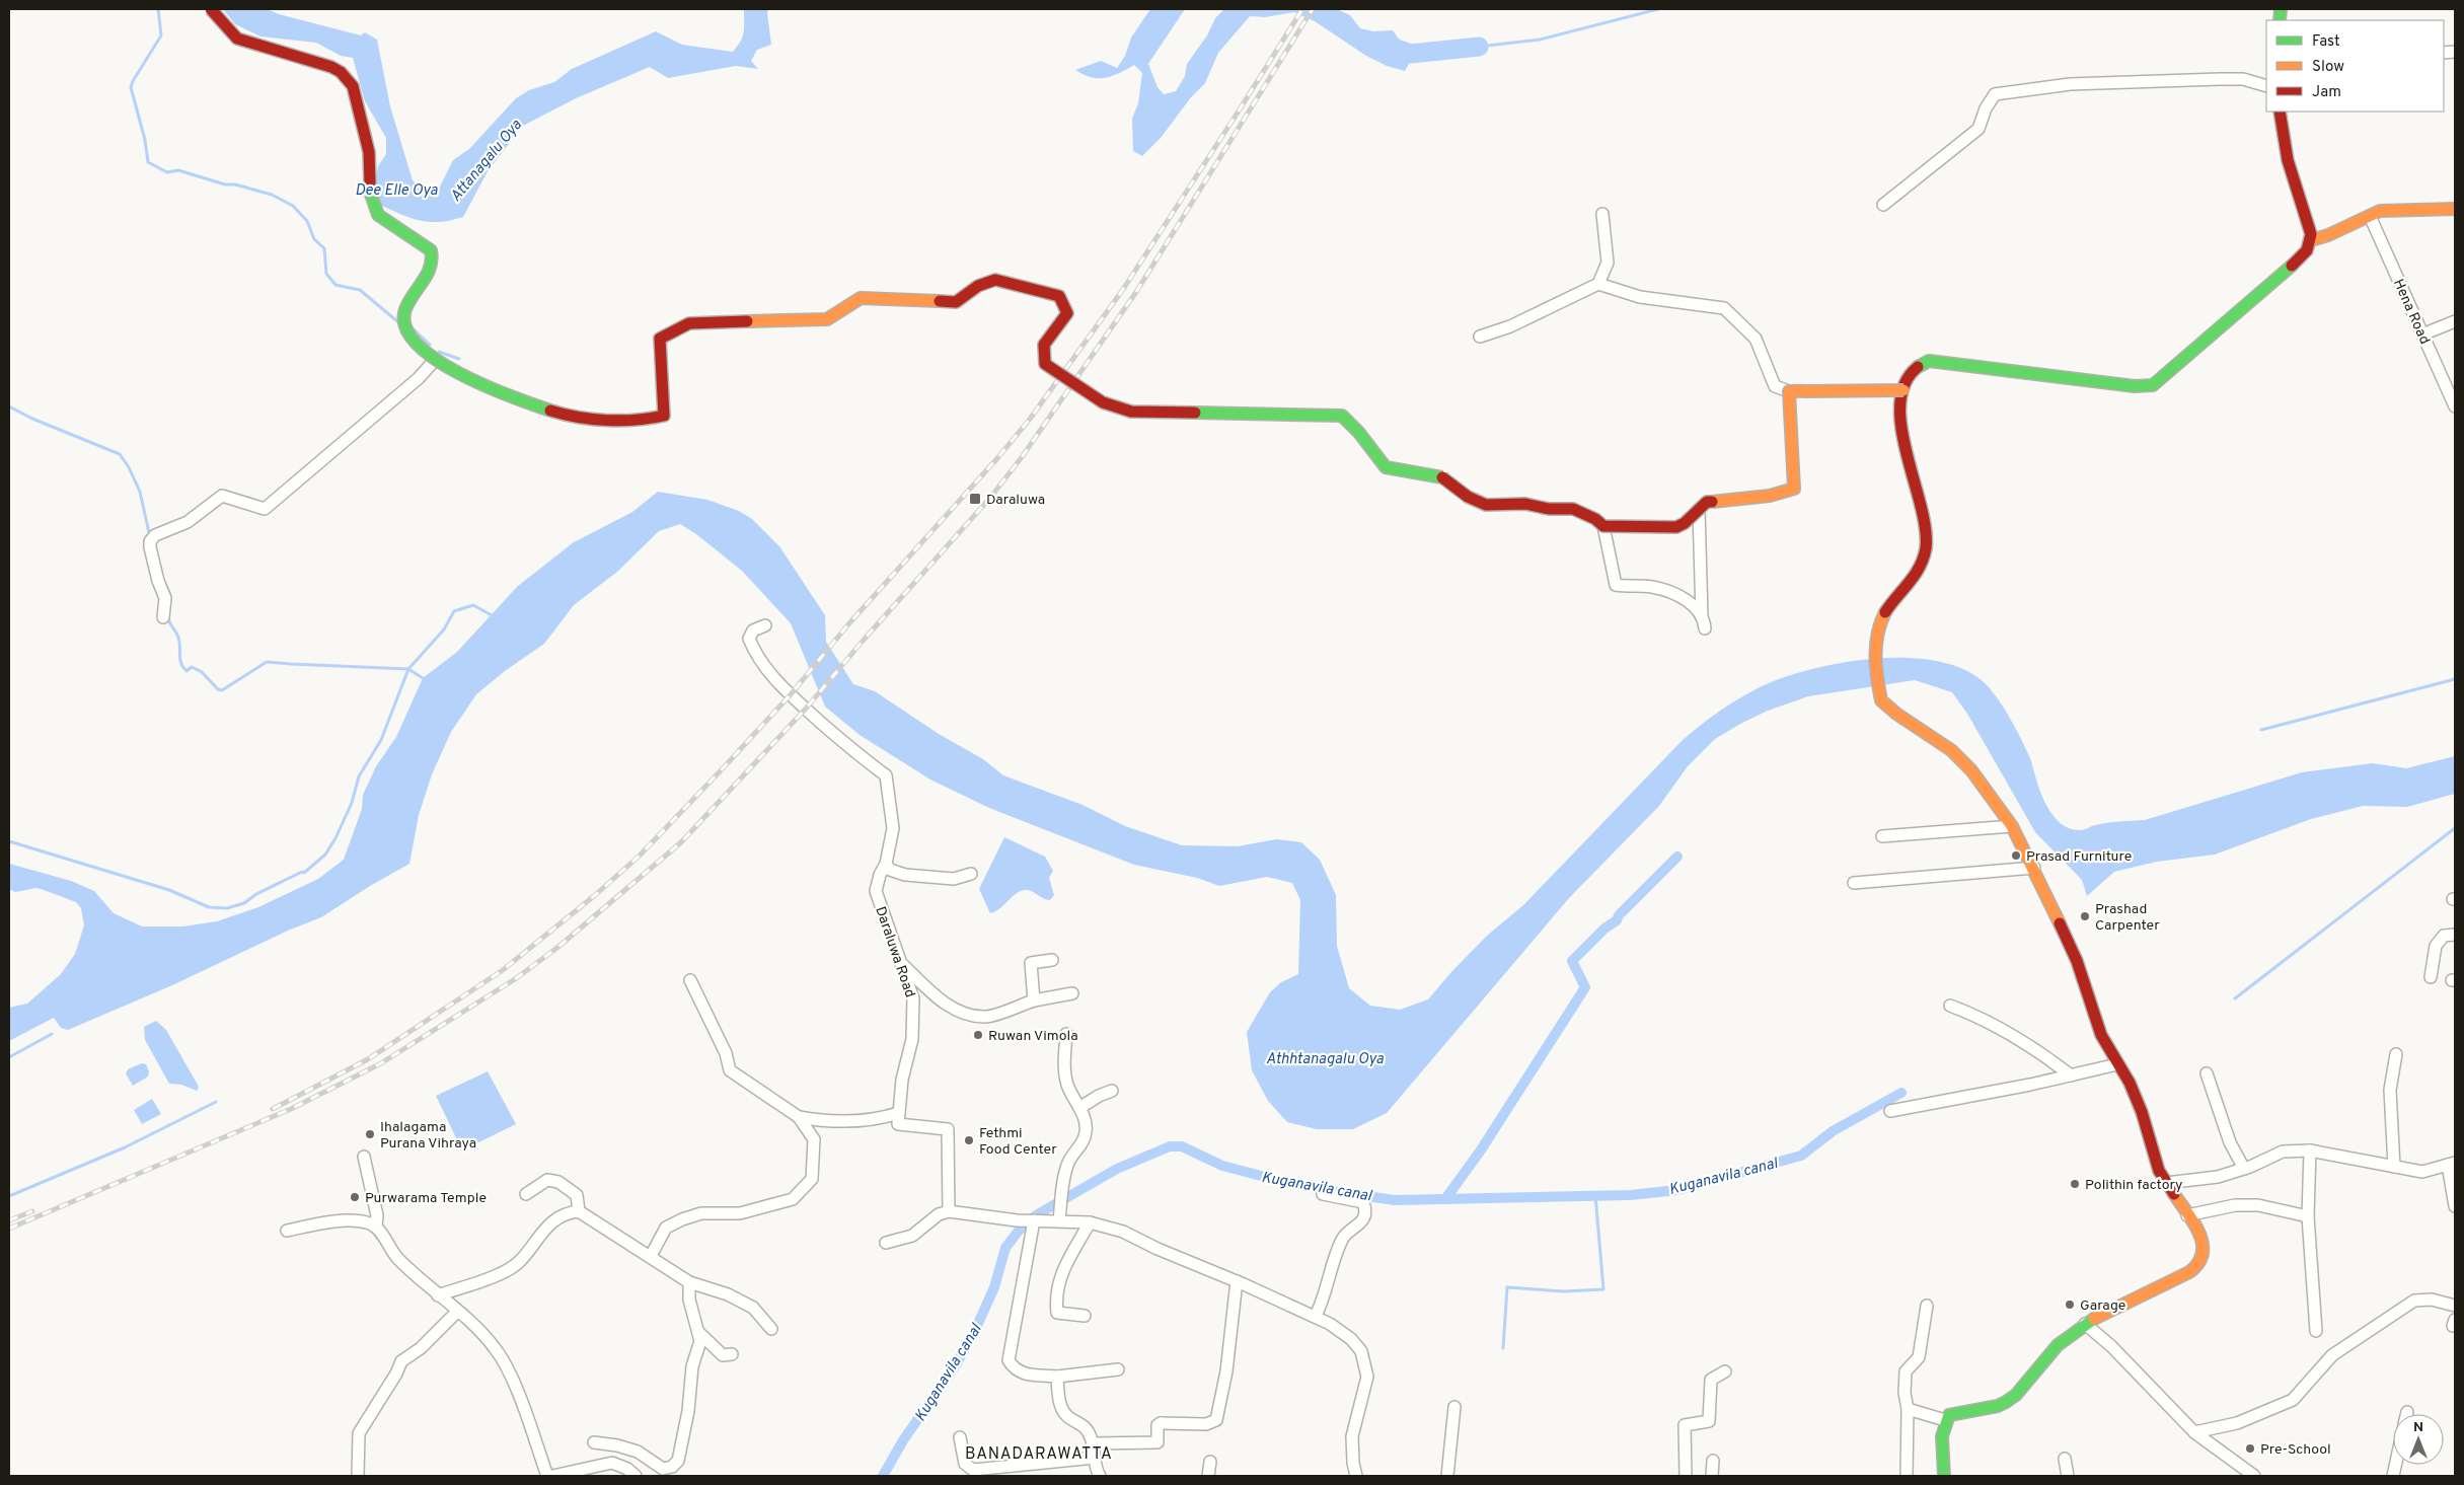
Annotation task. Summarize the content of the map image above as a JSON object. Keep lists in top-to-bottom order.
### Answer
{
  "streets": {
    "street": ["Hena Road", "Daraluwa Road"]
  },
  "districts": ["BANADARAWATTA"],
  "water": [
    "Attanagalu Oya",
    "Dee Elle Oya",
    "Athhtanagalu Oya",
    "Kuganavila canal"
  ],
  "places": {
    "transit": ["Daraluwa"],
    "other": [
      "Prasad Furniture",
      "Prashad Carpenter",
      "Ruwan Vimola",
      "Ihalagama Purana Vihraya",
      "Fethmi Food Center",
      "Polithin factory",
      "Purwarama Temple",
      "Garage",
      "Pre-School"
    ]
  },
  "legend": ["Fast", "Slow", "Jam"],
  "north": "top"
}
